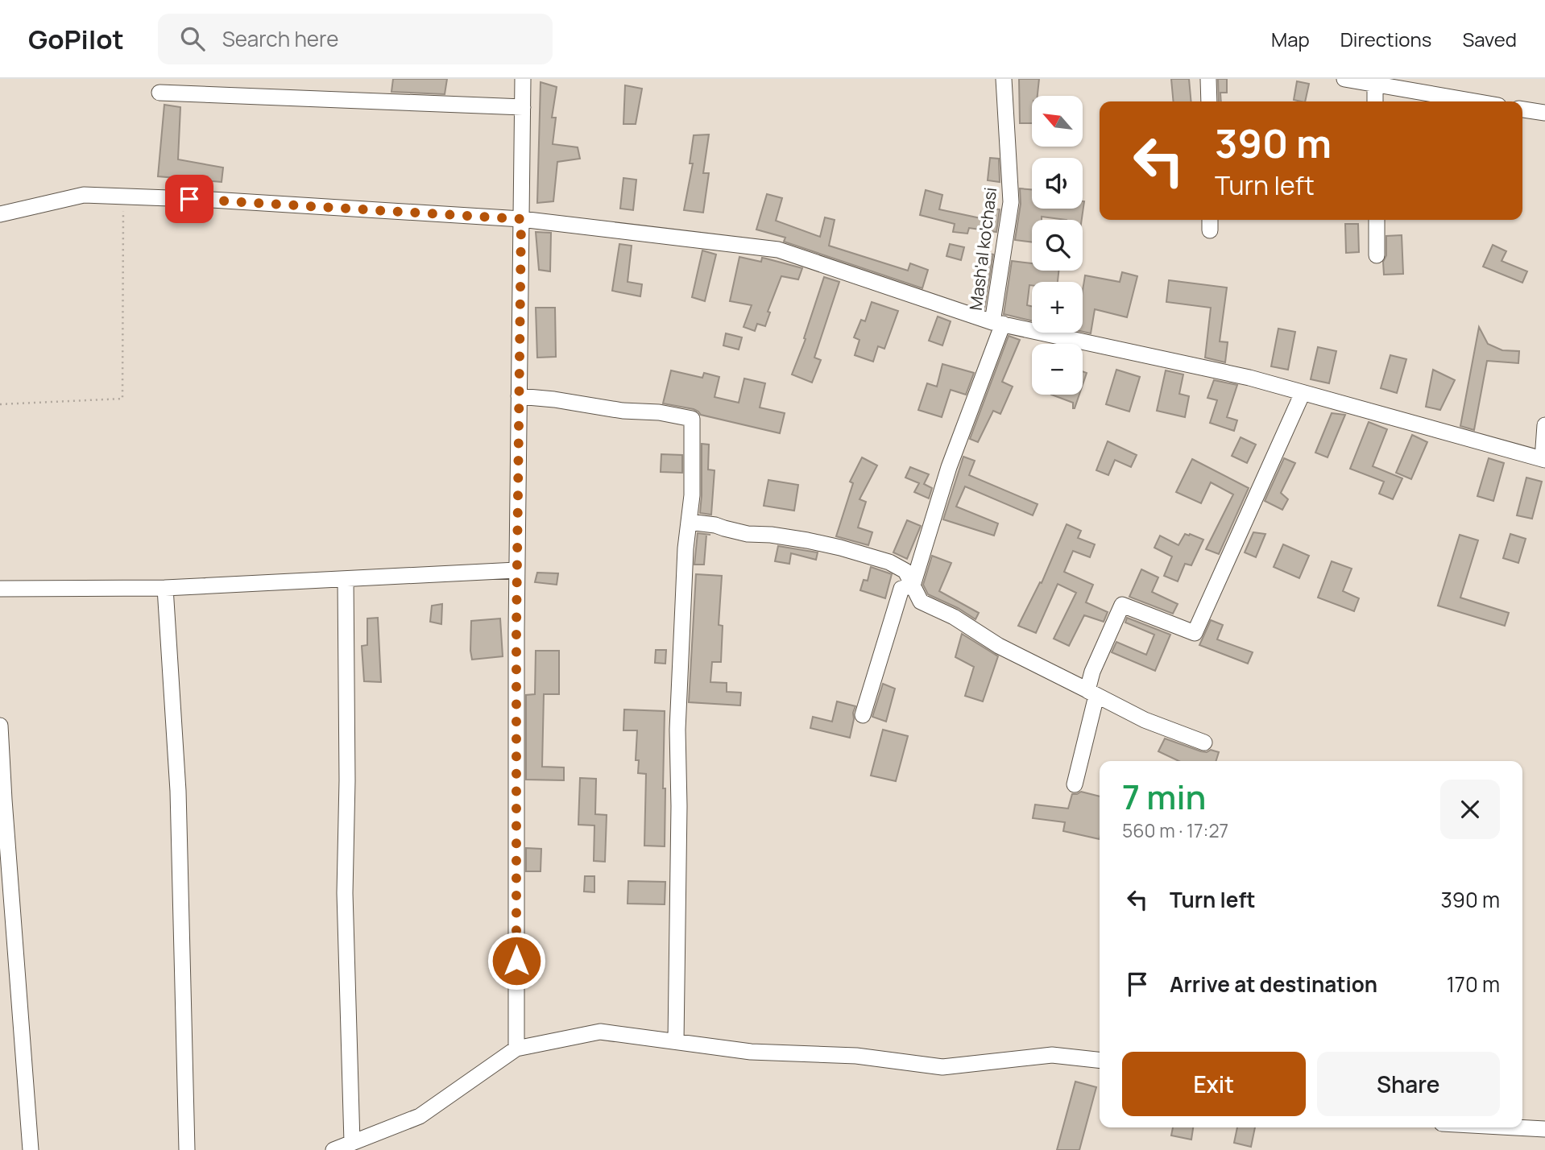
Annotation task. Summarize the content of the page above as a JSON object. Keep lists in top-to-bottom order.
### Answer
{
  "streets": {
    "street": ["Mash'al ko'chasi"]
  },
  "north": "top left",
  "page": {
    "header": "GoPilot",
    "search": "Search here",
    "nav": ["Map", "Directions", "Saved"],
    "map_buttons": ["+", "−"],
    "turn": ["390 m", "Turn left"],
    "heading": ["7 min", "560 m · 17:27"],
    "list": [
      {
        "name": "Turn left",
        "value": "390 m"
      },
      {
        "name": "Arrive at destination",
        "value": "170 m"
      }
    ],
    "buttons": ["Exit", "Share"]
  }
}
